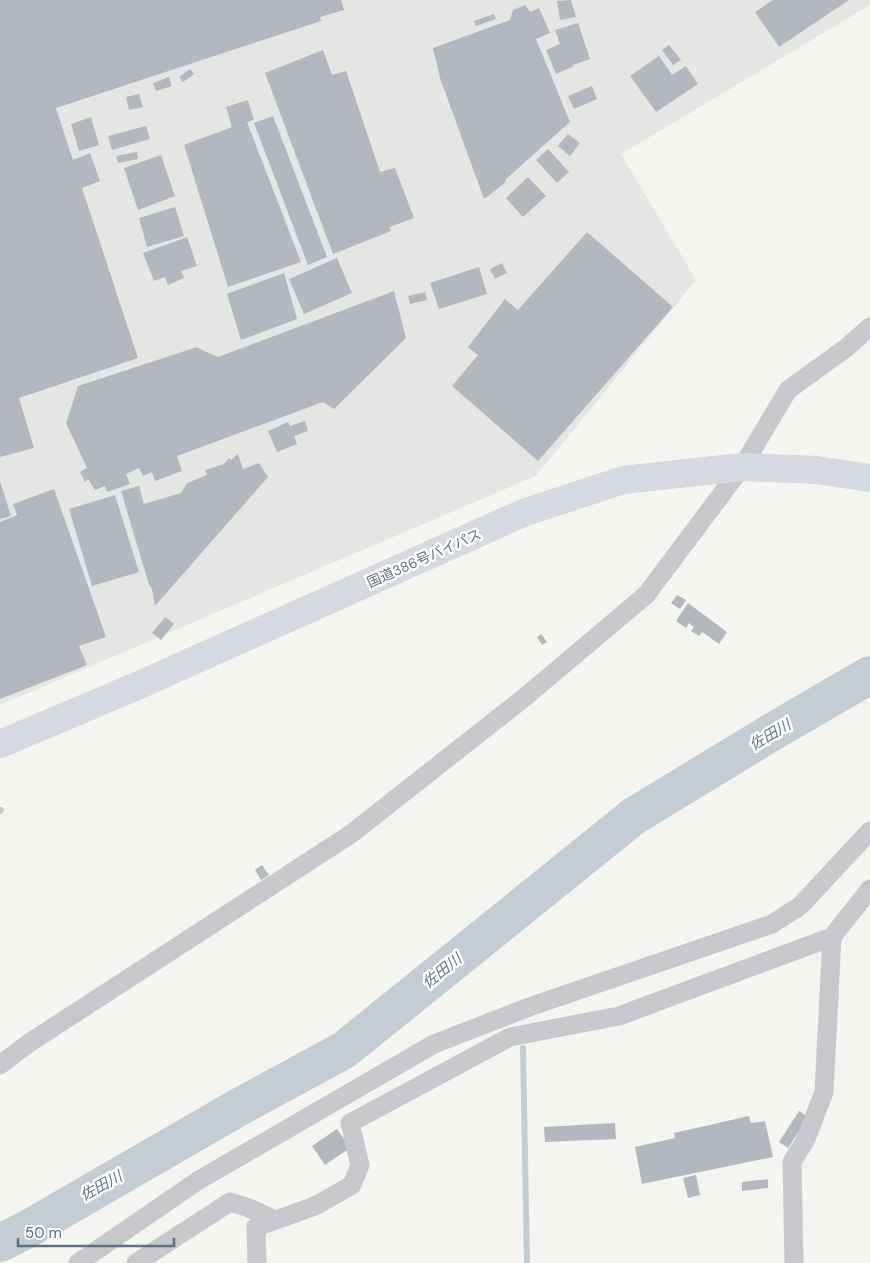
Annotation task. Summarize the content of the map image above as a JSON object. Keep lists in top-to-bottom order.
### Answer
{
  "streets": {
    "highway": ["国道386号バイパス"]
  },
  "water": ["佐田川"],
  "scale_bar": "50 m"
}
